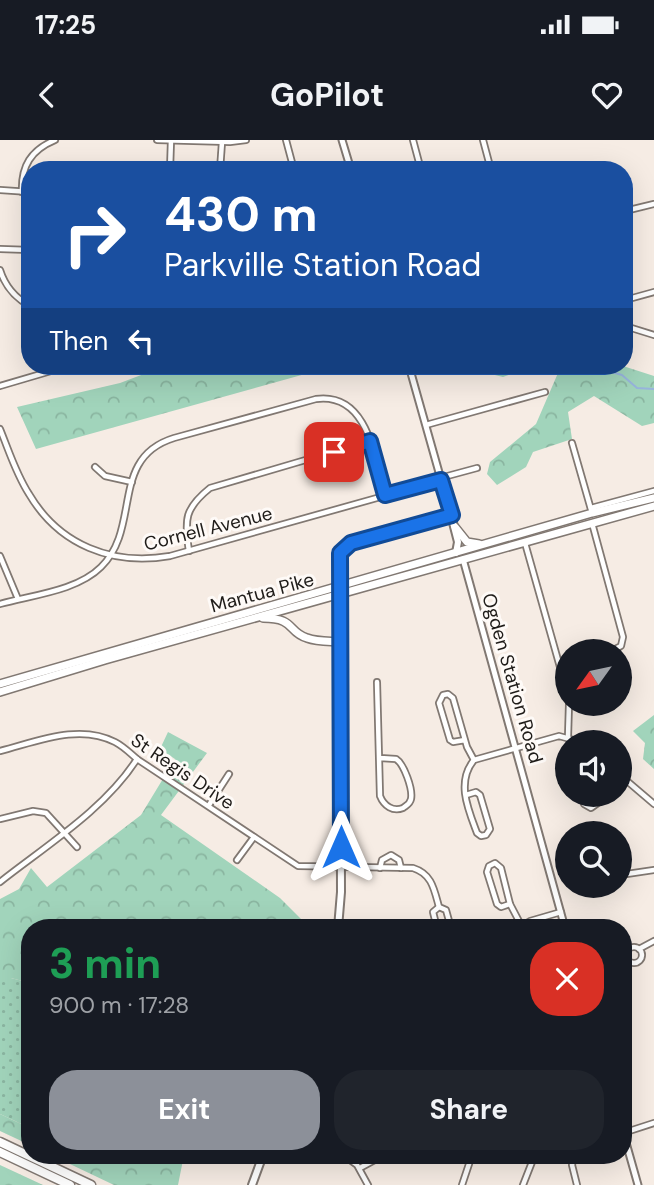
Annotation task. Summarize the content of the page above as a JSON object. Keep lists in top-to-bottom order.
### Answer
{
  "streets": {
    "main road": ["Mantua Pike"],
    "street": ["Cornell Avenue", "Ogden Station Road", "St Regis Drive"]
  },
  "crossings": [
    ["Mantua Pike", "Ogden Station Road"]
  ],
  "north": "bottom left",
  "page": {
    "status": "17:25",
    "header": "GoPilot",
    "turn": ["430 m", "Parkville Station Road"],
    "then": "Then",
    "heading": ["3 min", "900 m · 17:28"],
    "buttons": ["Exit", "Share"]
  }
}
